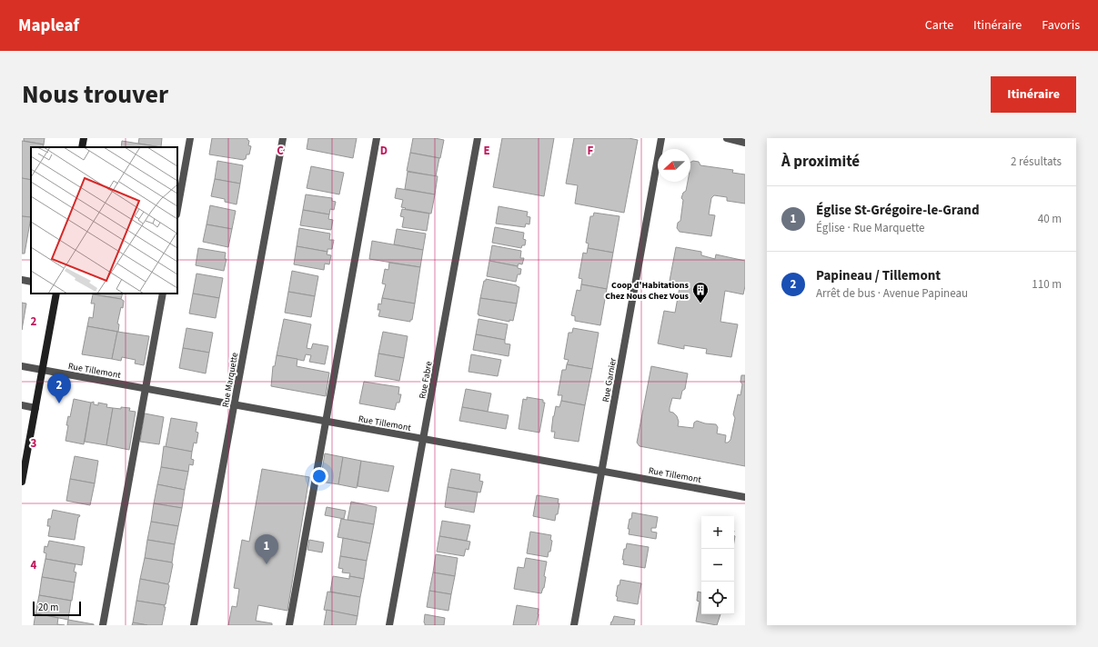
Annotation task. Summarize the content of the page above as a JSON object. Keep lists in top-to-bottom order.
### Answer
{
  "streets": {
    "street": [
      "Rue Tillemont",
      "Rue Marquette",
      "Rue Fabre",
      "Rue Garnier"
    ]
  },
  "crossings": [
    ["Rue Tillemont", "Rue Marquette"],
    ["Rue Tillemont", "Rue Fabre"],
    ["Rue Tillemont", "Rue Garnier"]
  ],
  "places": {
    "building": ["Coop d'Habitations Chez Nous Chez Vous"]
  },
  "scale_bar": "20 m",
  "north": "left",
  "page": {
    "header": "Mapleaf",
    "nav": ["Carte", "Itinéraire", "Favoris"],
    "title": "Nous trouver",
    "buttons": "Itinéraire",
    "heading": ["À proximité", "2 résultats"],
    "list": [
      {
        "mark": "1",
        "name": "Église St-Grégoire-le-Grand",
        "note": "Église · Rue Marquette",
        "value": "40 m"
      },
      {
        "mark": "2",
        "name": "Papineau / Tillemont",
        "note": "Arrêt de bus · Avenue Papineau",
        "value": "110 m"
      }
    ],
    "pins": ["2", "1"],
    "map_buttons": ["+", "−"],
    "scale": "20 m"
  },
  "grid": {
    "columns": [
      "C",
      "D",
      "E",
      "F"
    ],
    "rows": ["2", "3", "4"]
  }
}
